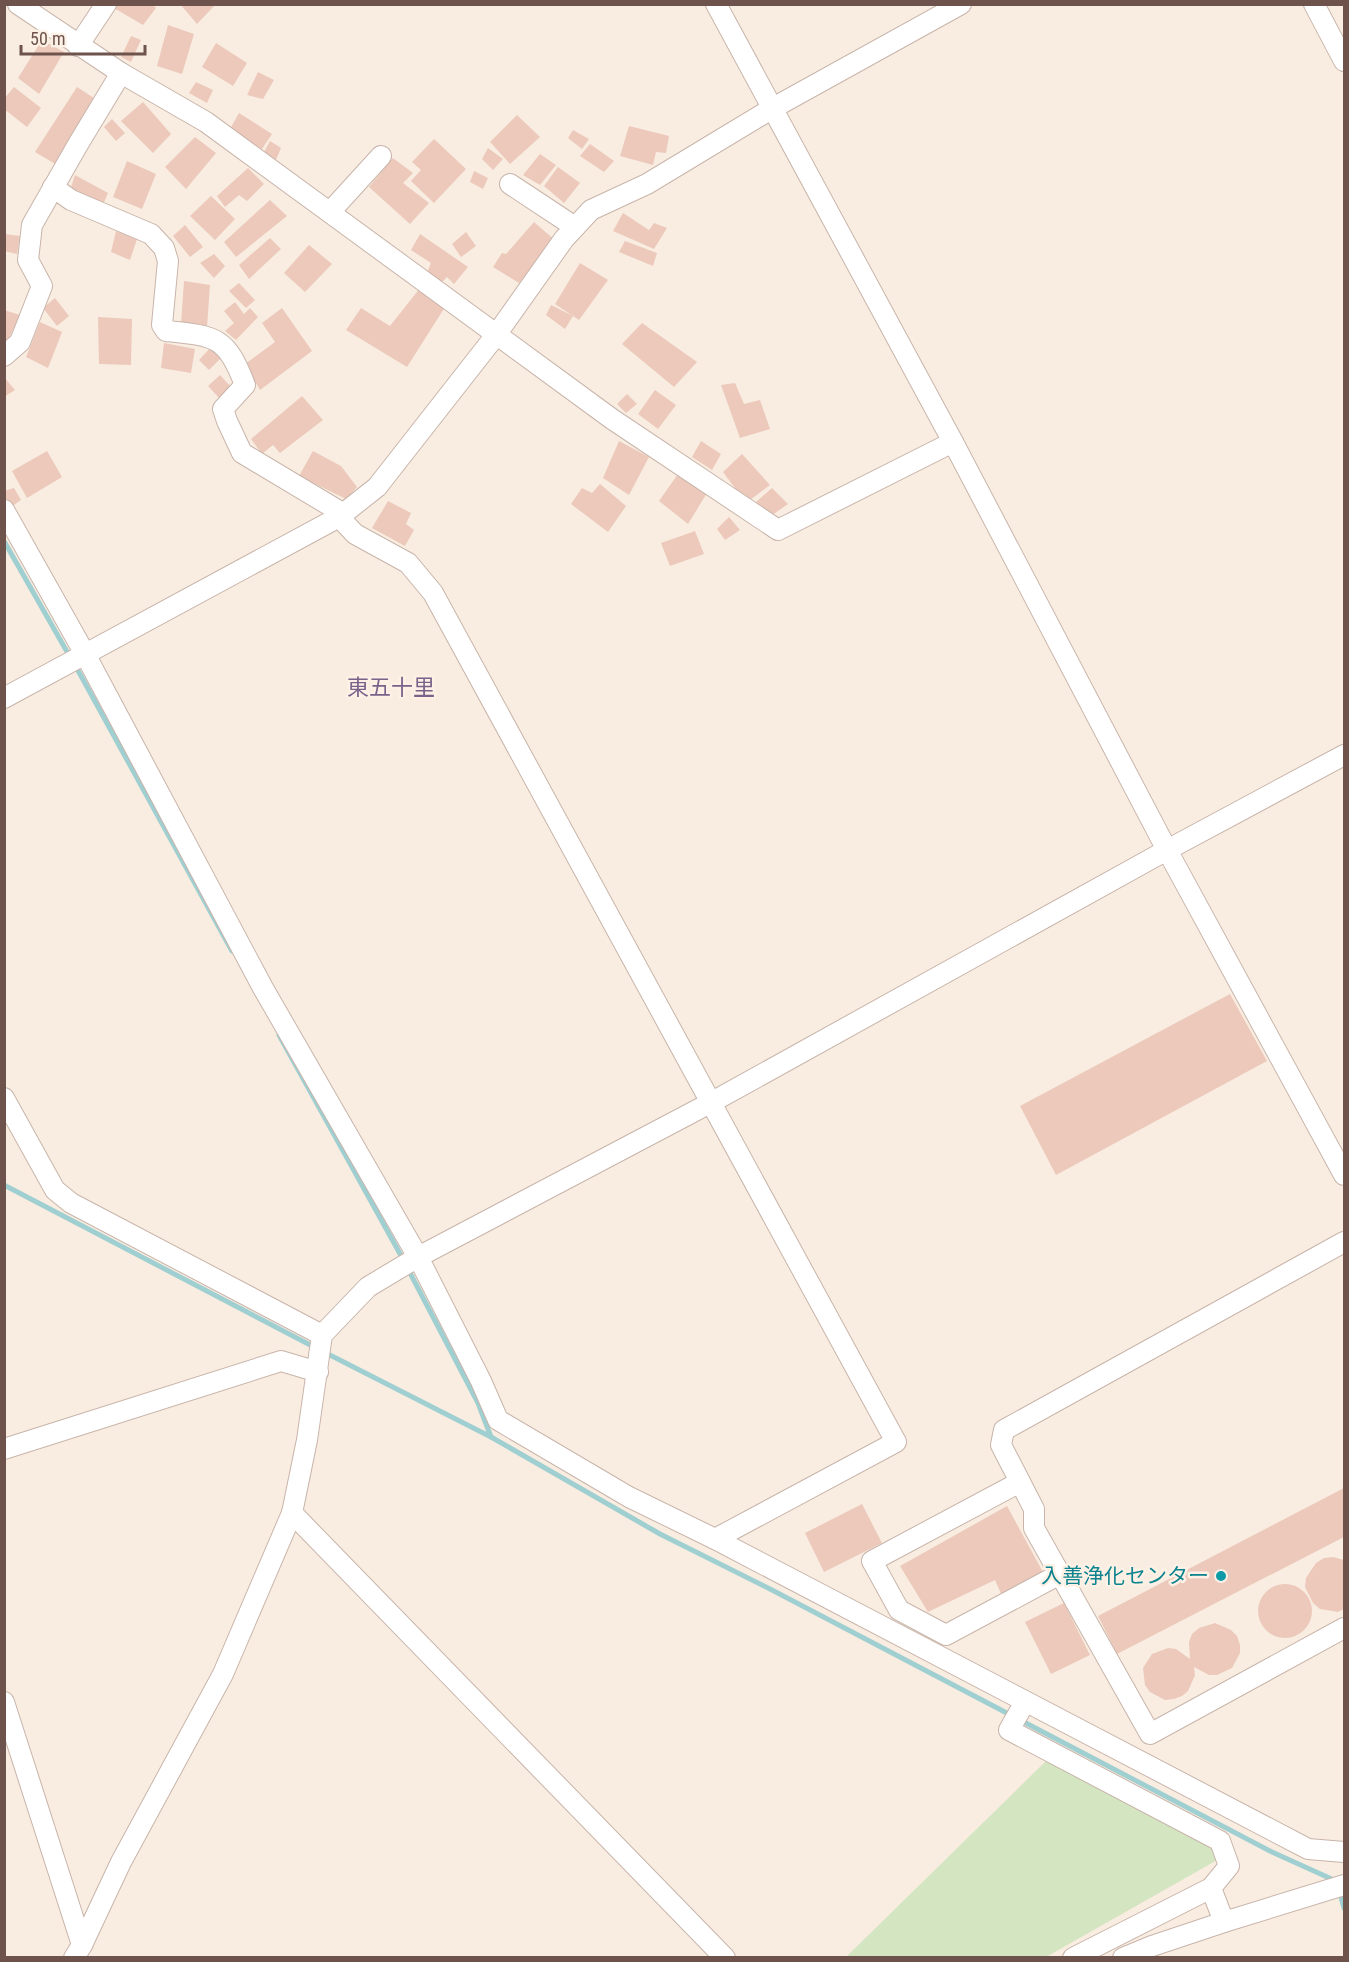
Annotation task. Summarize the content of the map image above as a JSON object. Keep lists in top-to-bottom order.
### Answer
{
  "districts": ["東五十里"],
  "places": ["入善浄化センター"],
  "scale_bar": "50 m"
}
